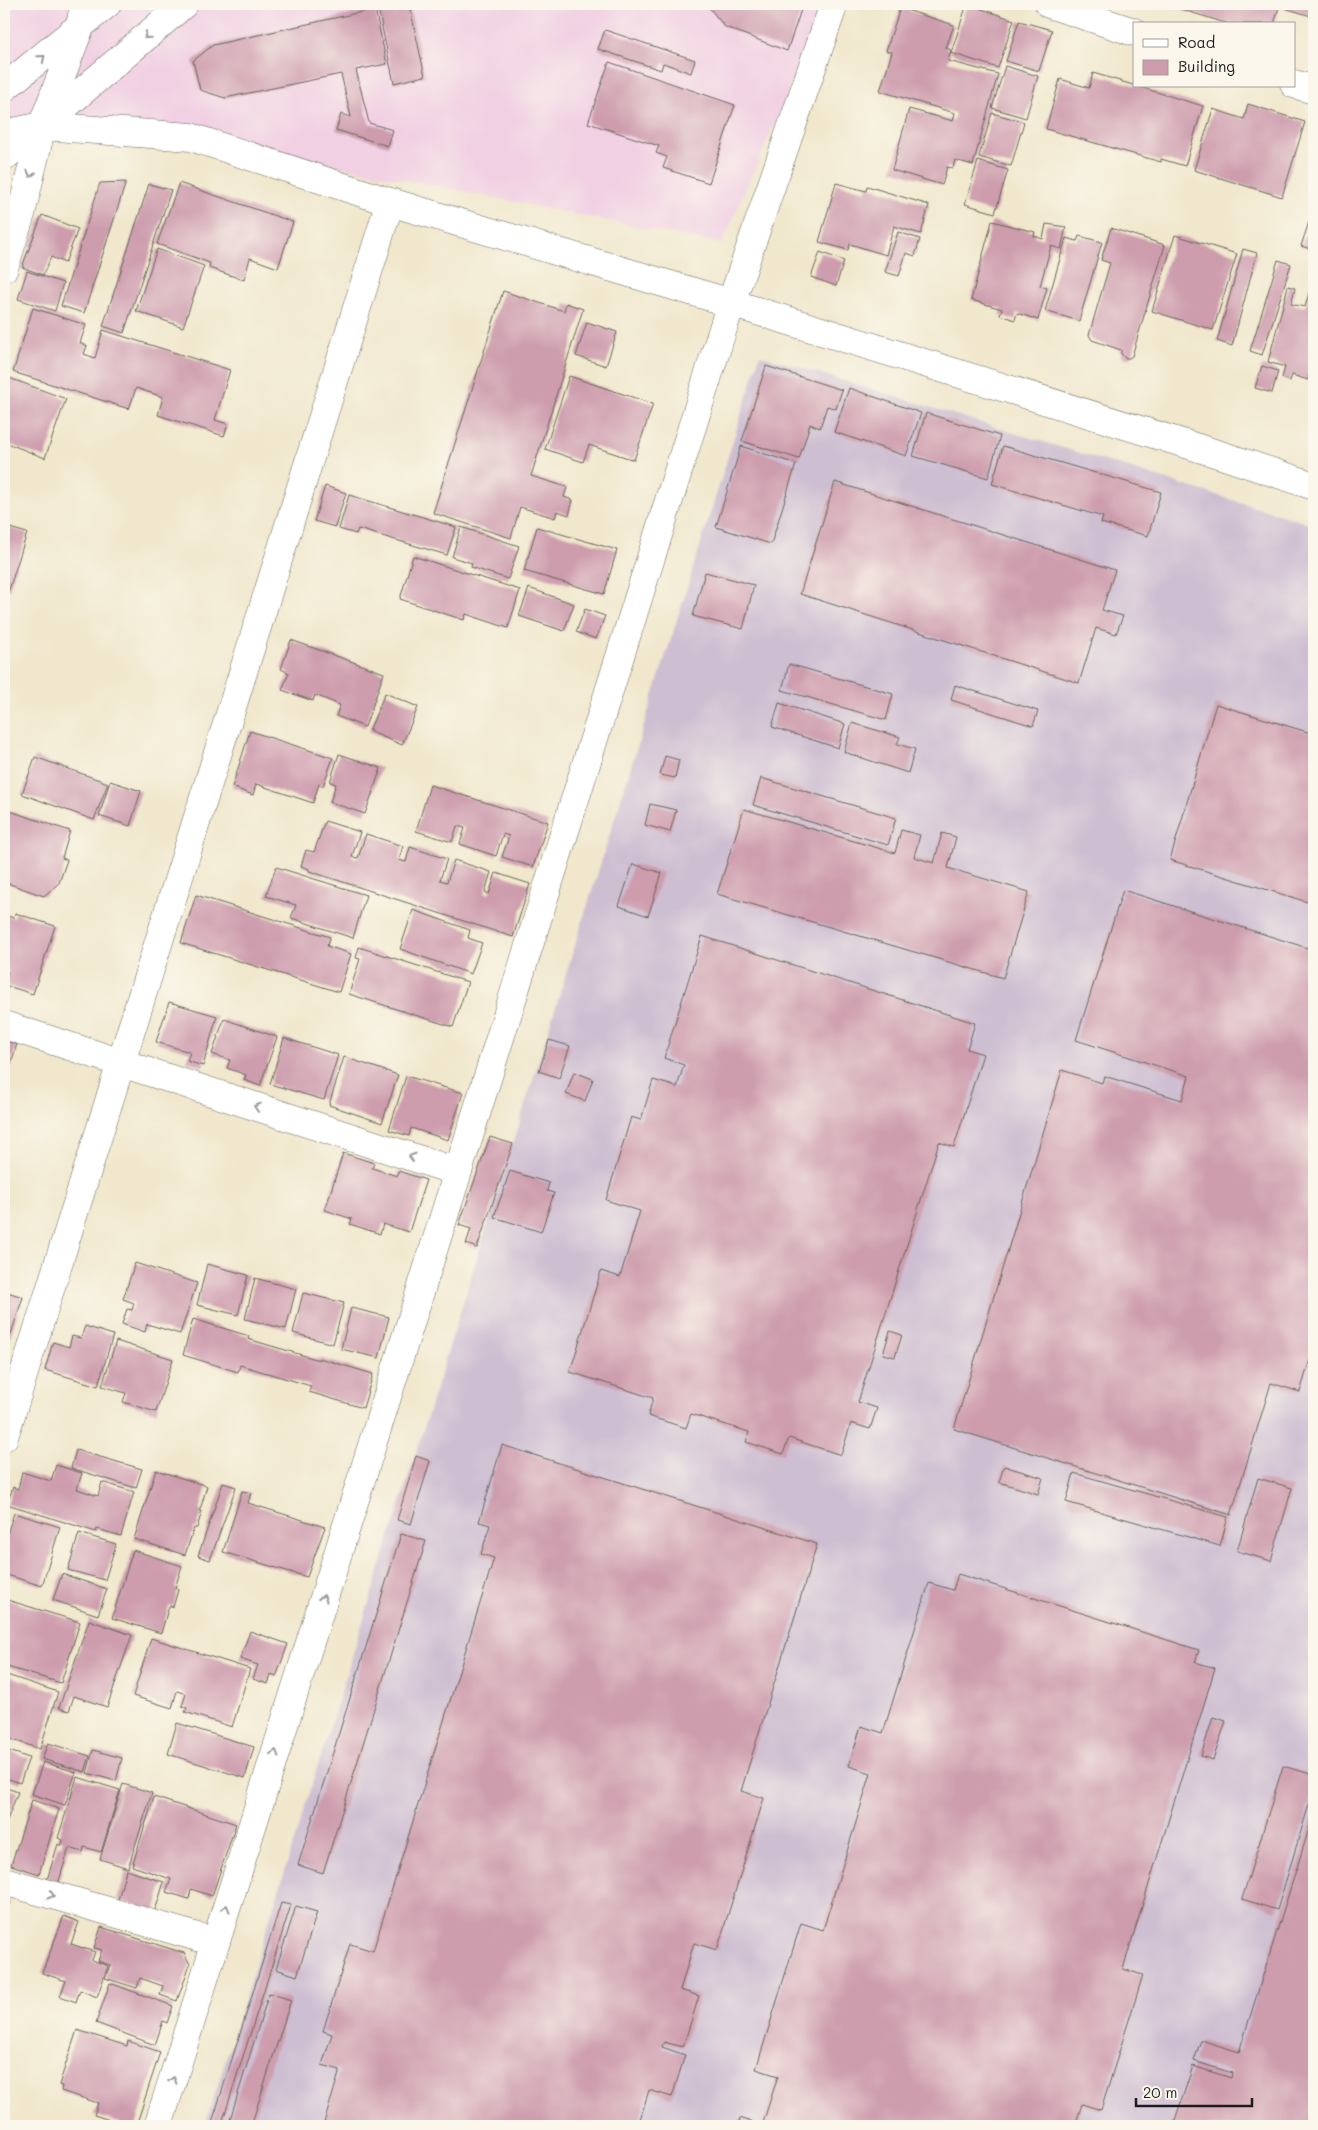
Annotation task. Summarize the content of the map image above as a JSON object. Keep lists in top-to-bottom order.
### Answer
{
  "legend": ["Road", "Building"],
  "scale_bar": "20 m"
}
